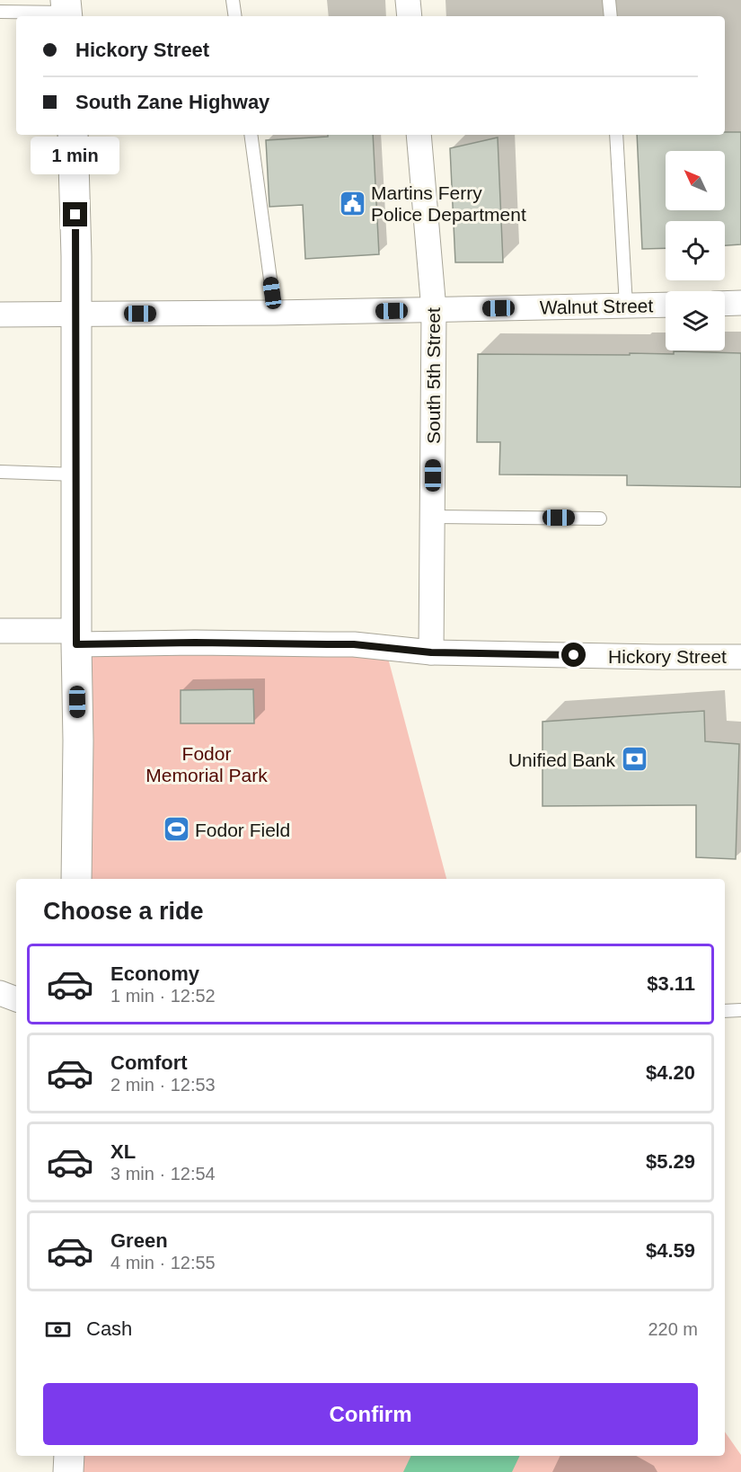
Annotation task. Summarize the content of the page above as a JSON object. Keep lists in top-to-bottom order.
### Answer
{
  "streets": {
    "street": ["Walnut Street", "South 5th Street", "Hickory Street"]
  },
  "crossings": [
    ["Walnut Street", "South 5th Street"],
    ["South 5th Street", "Hickory Street"]
  ],
  "parks": ["Fodor Memorial Park"],
  "places": {
    "public building": ["Martins Ferry Police Department"],
    "bank": ["Unified Bank"],
    "sports": ["Fodor Field"]
  },
  "north": "top left",
  "page": {
    "banner": ["Hickory Street", "South Zane Highway"],
    "bubble": "1 min",
    "heading": "Choose a ride",
    "list": [
      {
        "name": "Economy",
        "note": "1 min · 12:52",
        "value": "$3.11"
      },
      {
        "name": "Comfort",
        "note": "2 min · 12:53",
        "value": "$4.20"
      },
      {
        "name": "XL",
        "note": "3 min · 12:54",
        "value": "$5.29"
      },
      {
        "name": "Green",
        "note": "4 min · 12:55",
        "value": "$4.59"
      }
    ],
    "pay": ["Cash", "220 m"],
    "buttons": "Confirm"
  }
}
